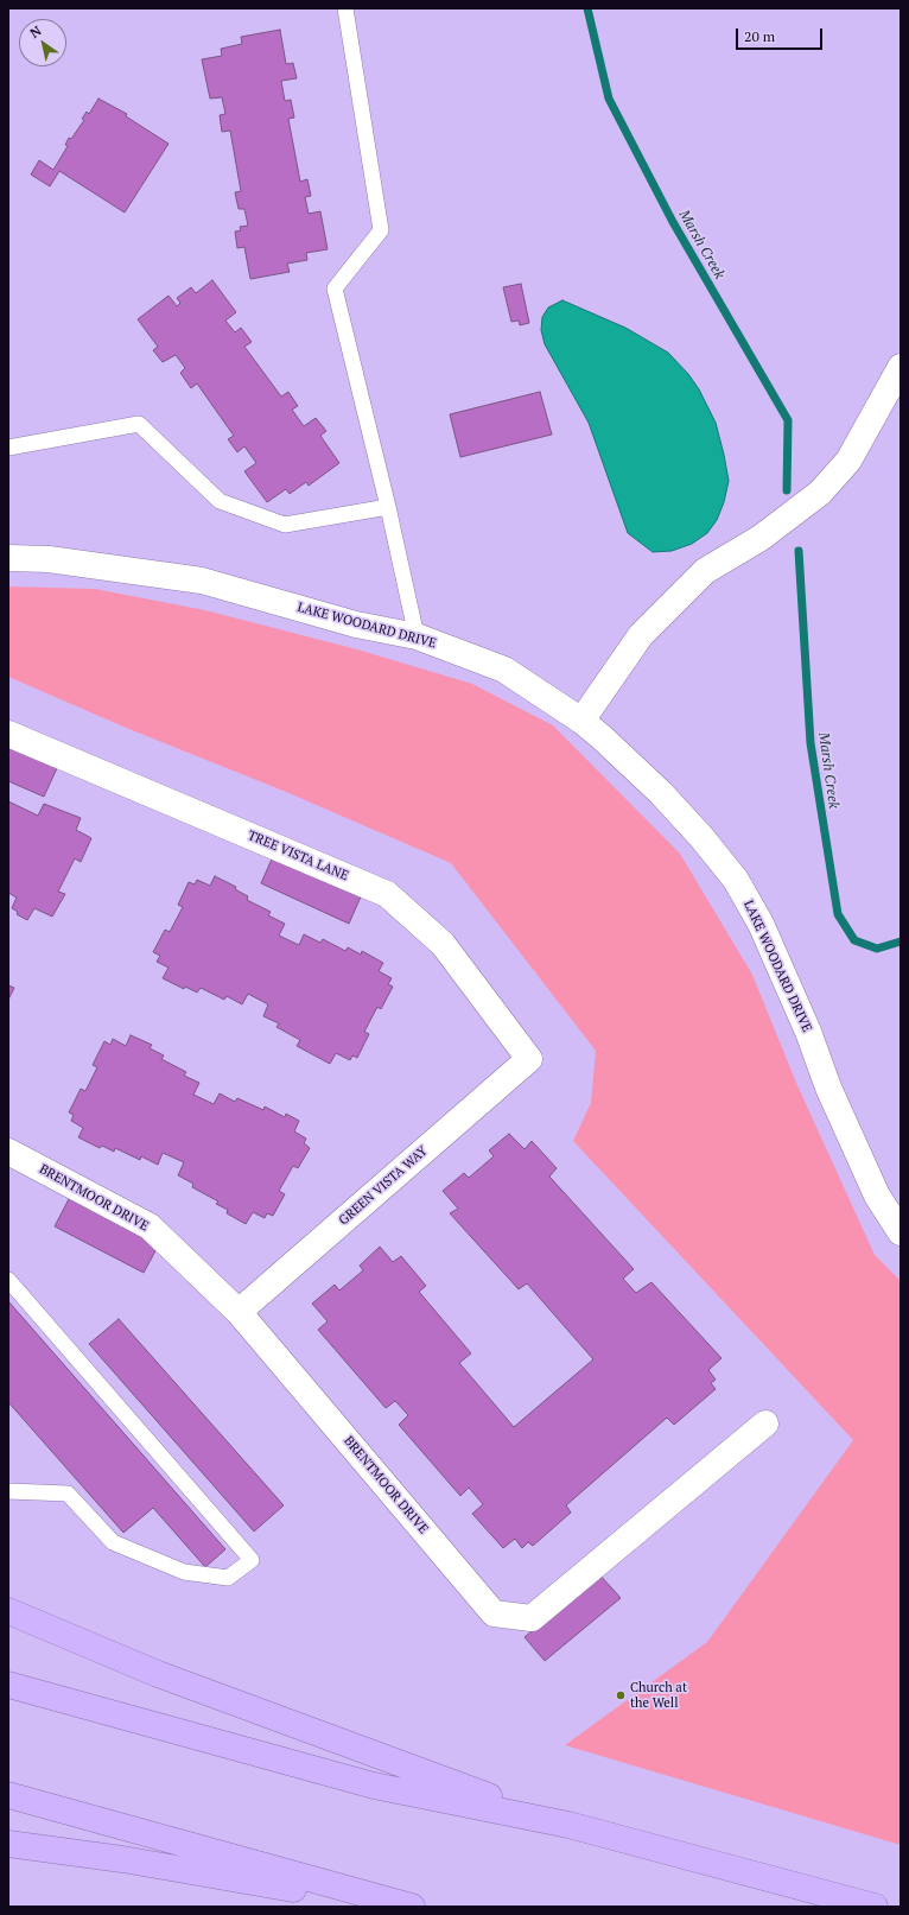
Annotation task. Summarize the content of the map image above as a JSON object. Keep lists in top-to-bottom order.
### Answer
{
  "streets": {
    "street": [
      "LAKE WOODARD DRIVE",
      "TREE VISTA LANE",
      "GREEN VISTA WAY",
      "BRENTMOOR DRIVE"
    ]
  },
  "crossings": [
    ["TREE VISTA LANE", "GREEN VISTA WAY"],
    ["GREEN VISTA WAY", "BRENTMOOR DRIVE"]
  ],
  "water": ["Marsh Creek"],
  "places": ["Church at the Well"],
  "scale_bar": "20 m",
  "north": "top left"
}
